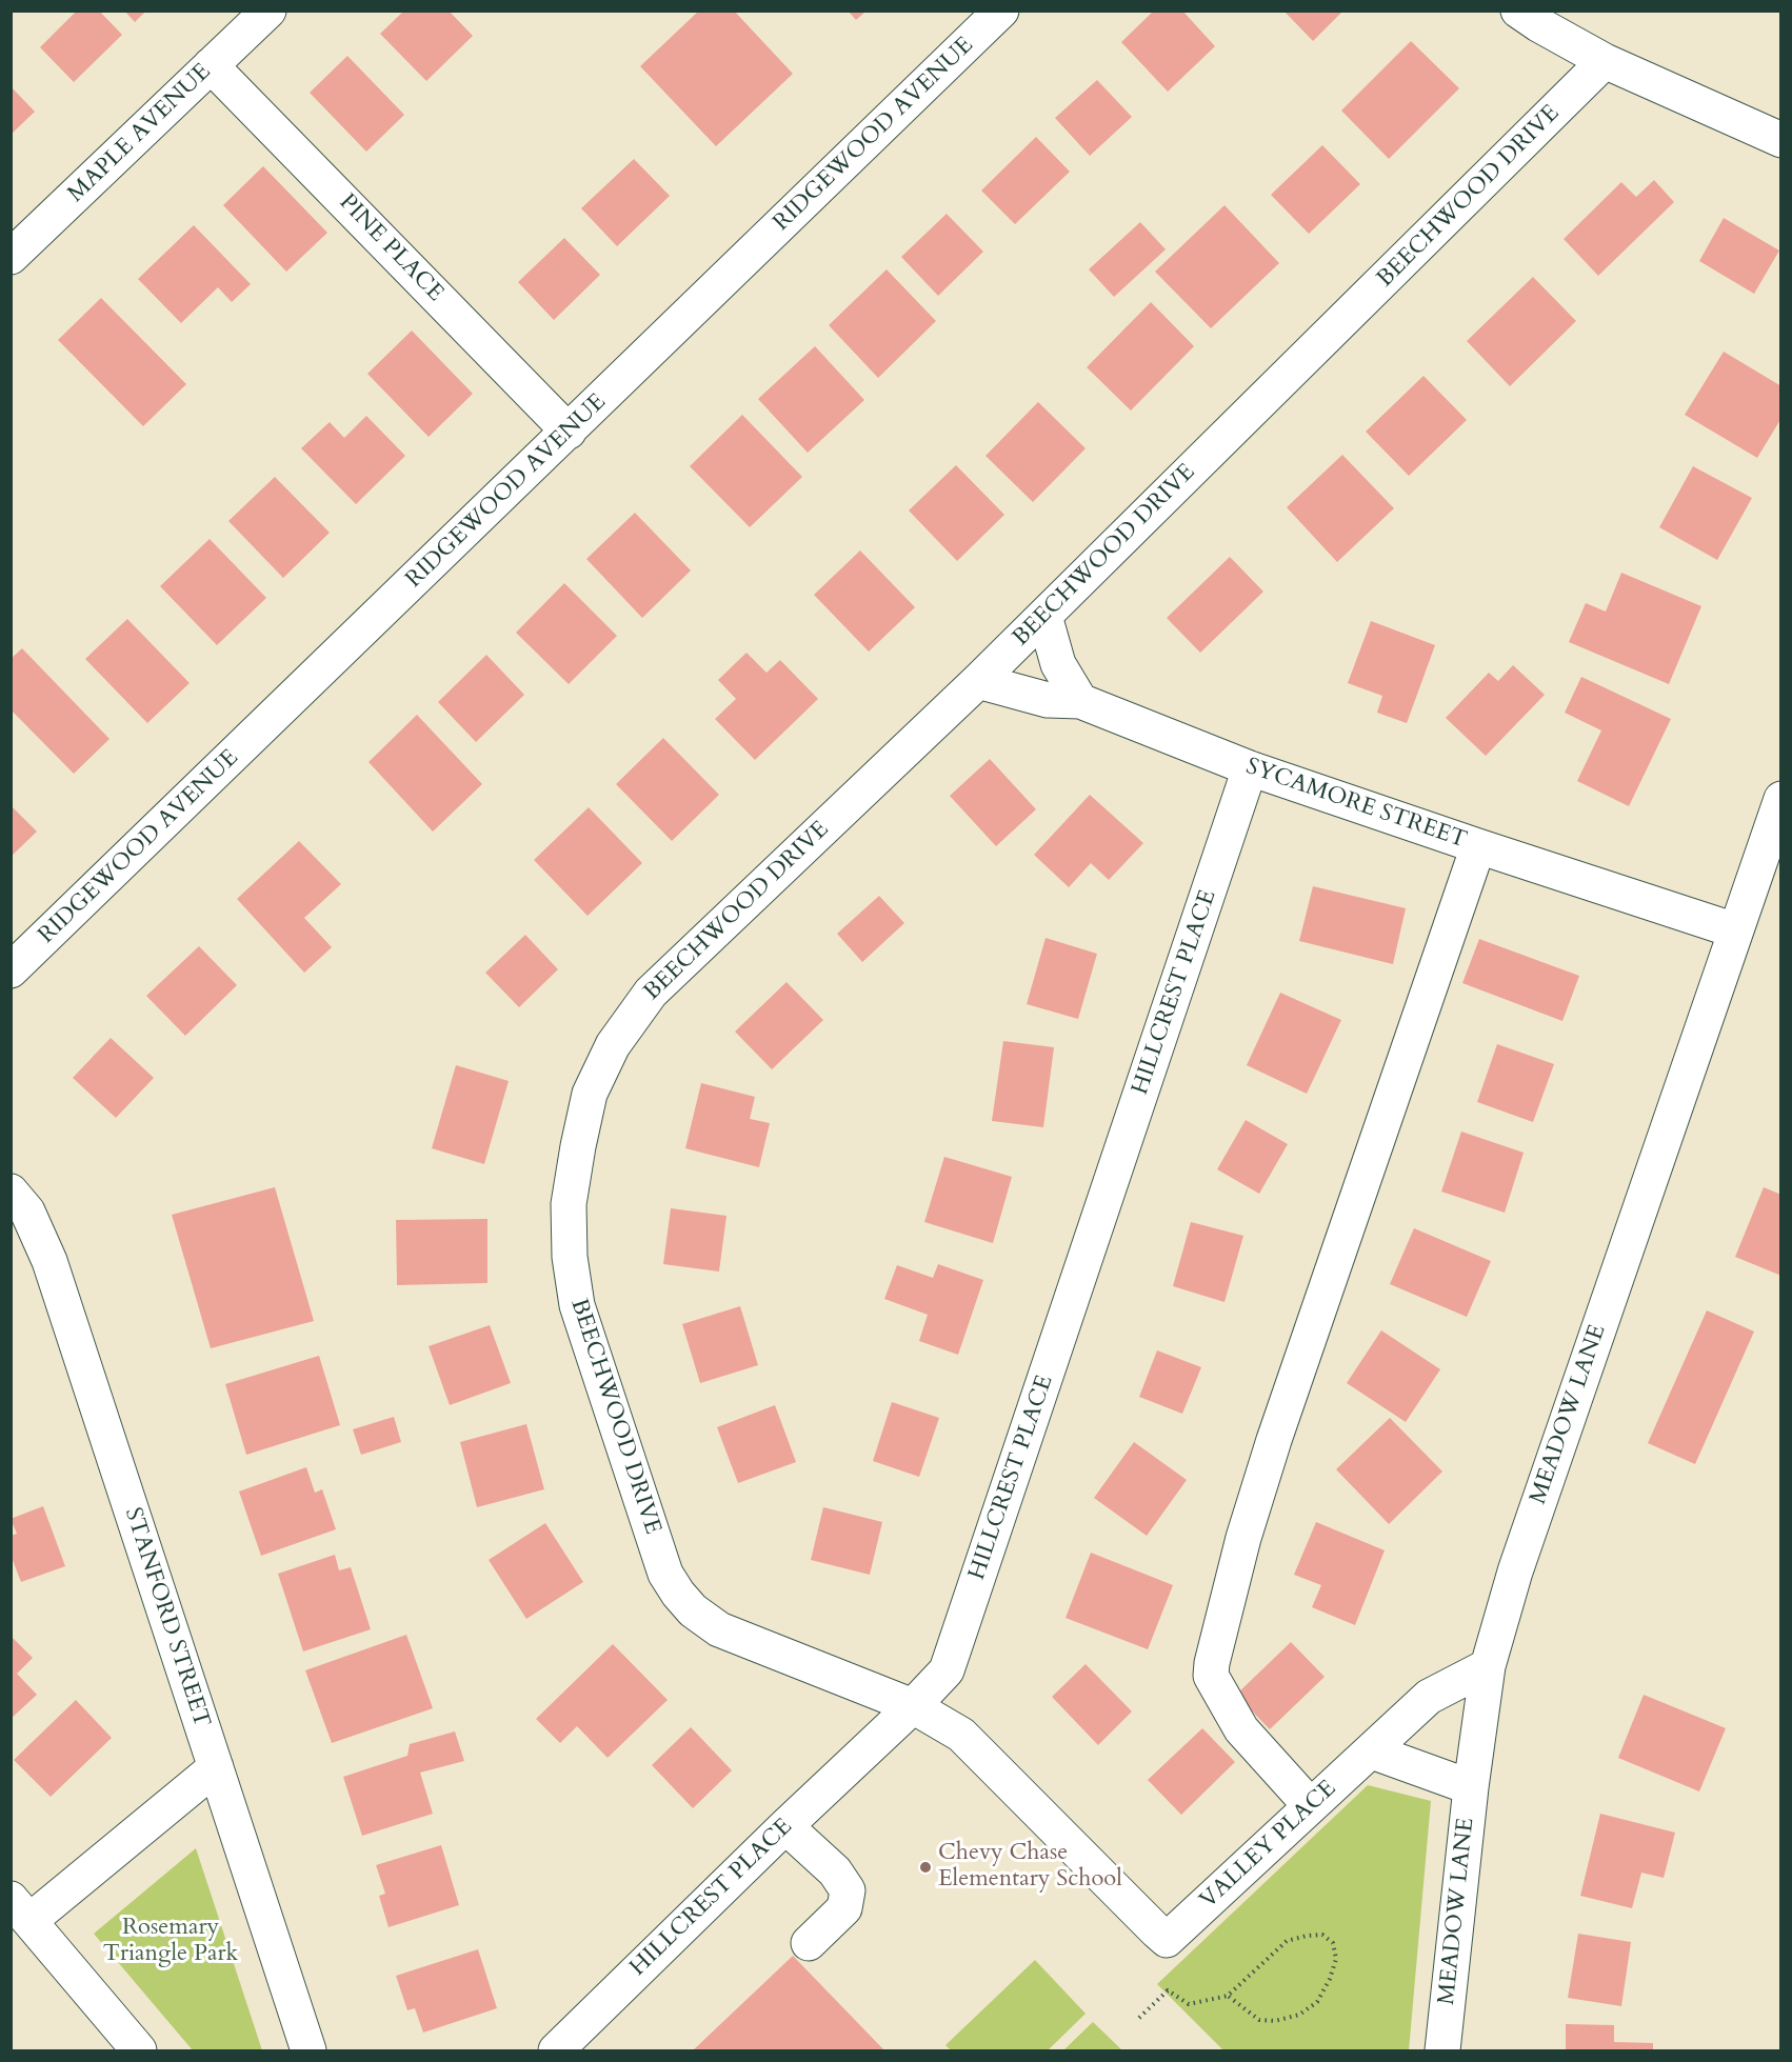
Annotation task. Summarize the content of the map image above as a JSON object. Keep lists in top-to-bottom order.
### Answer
{
  "streets": {
    "street": [
      "MAPLE AVENUE",
      "RIDGEWOOD AVENUE",
      "BEECHWOOD DRIVE",
      "PINE PLACE",
      "SYCAMORE STREET",
      "HILLCREST PLACE",
      "MEADOW LANE",
      "STANFORD STREET",
      "VALLEY PLACE"
    ]
  },
  "crossings": [
    ["MAPLE AVENUE", "PINE PLACE"],
    ["RIDGEWOOD AVENUE", "PINE PLACE"],
    ["BEECHWOOD DRIVE", "SYCAMORE STREET"],
    ["BEECHWOOD DRIVE", "HILLCREST PLACE"],
    ["BEECHWOOD DRIVE", "VALLEY PLACE"],
    ["SYCAMORE STREET", "HILLCREST PLACE"],
    ["SYCAMORE STREET", "MEADOW LANE"],
    ["MEADOW LANE", "VALLEY PLACE"]
  ],
  "parks": ["Rosemary Triangle Park"],
  "places": ["Chevy Chase Elementary School"]
}
